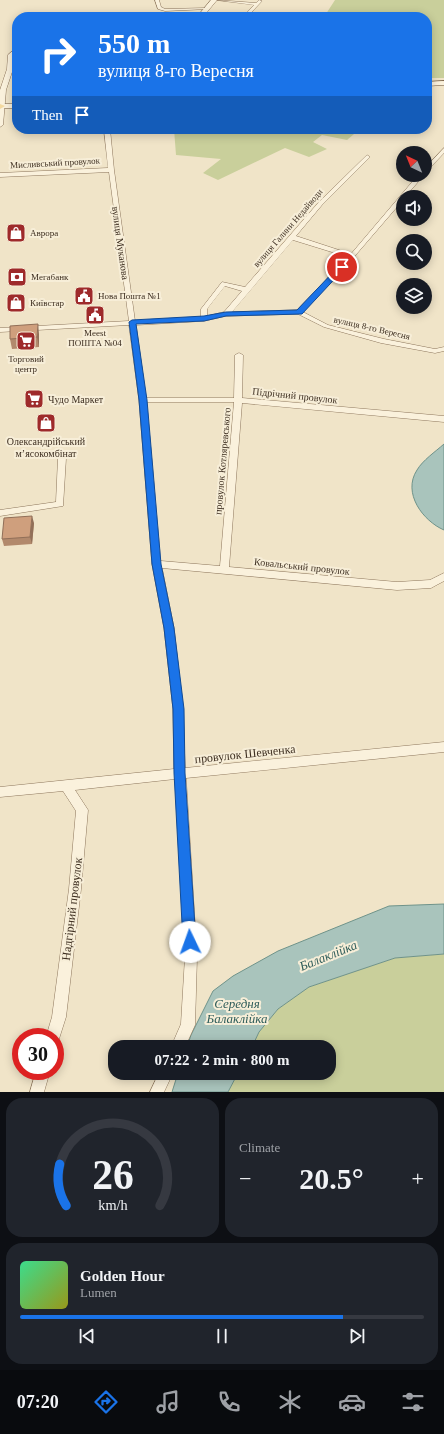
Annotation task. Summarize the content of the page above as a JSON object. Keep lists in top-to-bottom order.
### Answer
{
  "streets": {
    "street": [
      "Мисливський провулок",
      "вулиця Галини Недайводи",
      "вулиця Муканова",
      "вулиця 8-го Вересня",
      "Підрічний провулок",
      "провулок Котляревського",
      "Ковальський провулок",
      "провулок Шевченка",
      "Надгірний провулок"
    ]
  },
  "crossings": [
    ["Мисливський провулок", "вулиця Муканова"],
    ["вулиця Галини Недайводи", "вулиця 8-го Вересня"],
    ["вулиця Муканова", "вулиця 8-го Вересня"],
    ["вулиця Муканова", "Підрічний провулок"],
    ["вулиця Муканова", "Ковальський провулок"],
    ["вулиця Муканова", "провулок Шевченка"],
    ["Підрічний провулок", "провулок Котляревського"],
    ["провулок Котляревського", "Ковальський провулок"],
    ["провулок Шевченка", "Надгірний провулок"]
  ],
  "water": ["Балаклійка", "Середня Балаклійка"],
  "places": {
    "shop": ["Аврора", "Київстар", "Олександрійський мʼясокомбінат"],
    "bank": ["Мегабанк"],
    "public building": ["Нова Пошта №1", "Meest ПОШТА №04"],
    "supermarket": ["Торговий центр", "Чудо Маркет"]
  },
  "north": "top left",
  "page": {
    "turn": ["550 m", "вулиця 8-го Вересня"],
    "then": "Then",
    "limit": "30",
    "trip": "07:22 · 2 min · 800 m",
    "tile": "Climate",
    "heat": ["−", "20.5°", "+"],
    "song": ["Golden Hour", "Lumen"],
    "tabs": "07:20",
    "gauge": ["26", "km/h"]
  }
}
